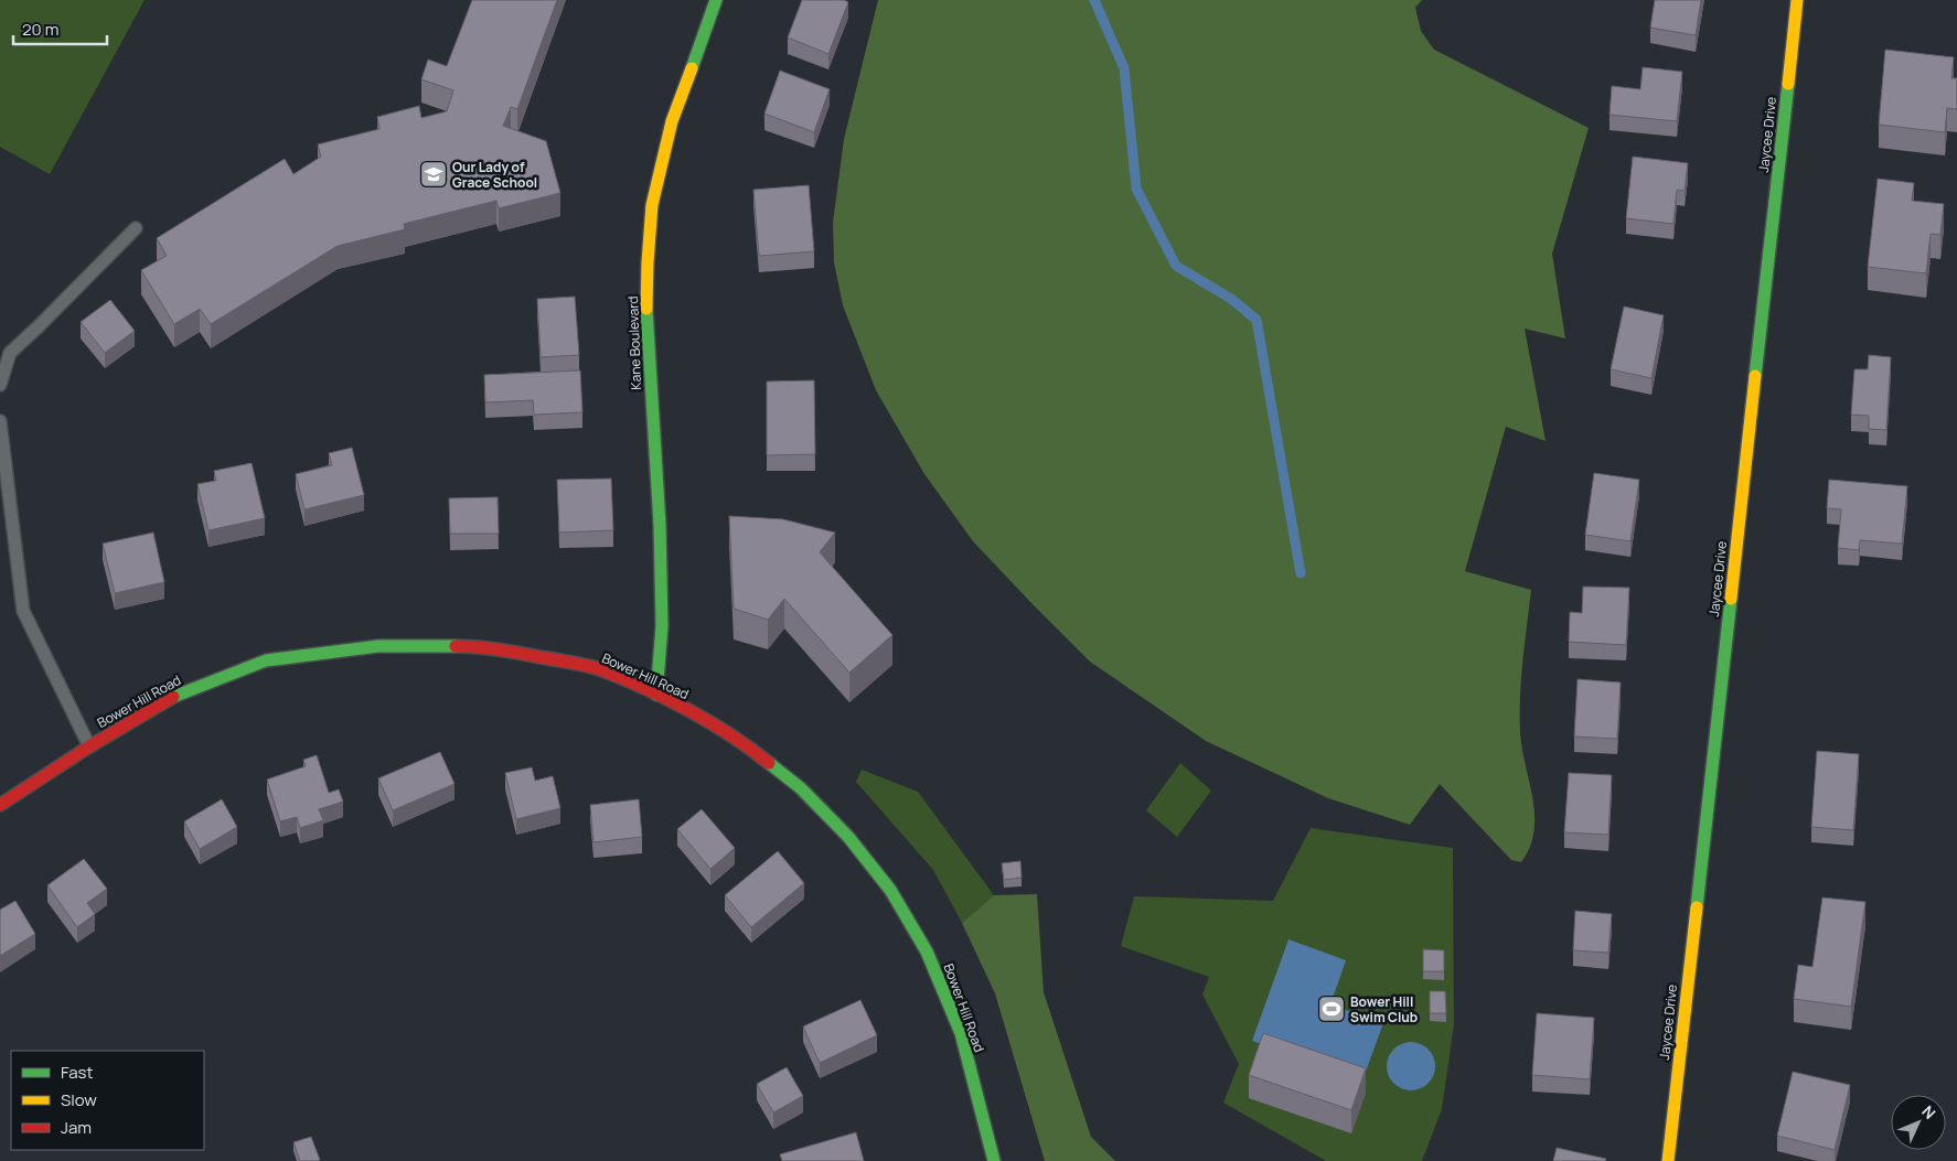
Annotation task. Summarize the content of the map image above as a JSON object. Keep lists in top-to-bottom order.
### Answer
{
  "streets": {
    "street": ["Jaycee Drive", "Kane Boulevard", "Bower Hill Road"]
  },
  "crossings": [
    ["Kane Boulevard", "Bower Hill Road"]
  ],
  "places": {
    "school or university": ["Our Lady of Grace School"],
    "sports": ["Bower Hill Swim Club"]
  },
  "legend": ["Fast", "Slow", "Jam"],
  "scale_bar": "20 m",
  "north": "top right"
}
